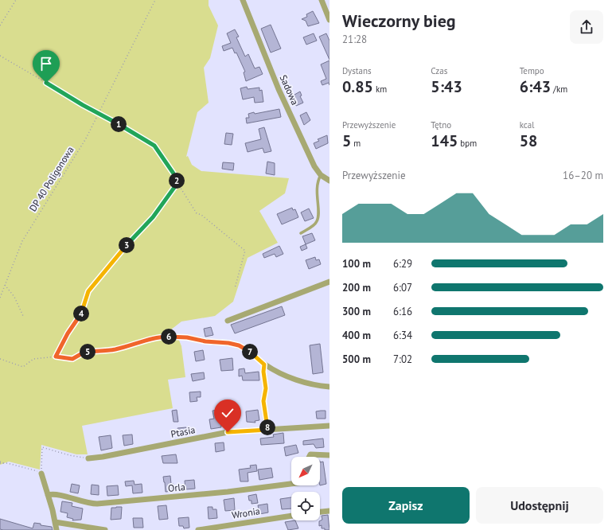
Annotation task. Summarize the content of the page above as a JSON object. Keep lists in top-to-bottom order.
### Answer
{
  "streets": {
    "street": [
      "Sadowa",
      "Ptasia",
      "Orla",
      "Wronia"
    ],
    "path": ["DP 40 Poligonowa"]
  },
  "north": "bottom left",
  "page": {
    "heading": ["Wieczorny bieg", "21:28"],
    "stats": [
      ["Dystans", "0.85 km"],
      ["Czas", "5:43"],
      ["Tempo", "6:43 /km"],
      ["Przewyższenie", "5 m"],
      ["Tętno", "145 bpm"],
      ["kcal", "58"]
    ],
    "pins": [
      "1",
      "2",
      "3",
      "4",
      "6",
      "5",
      "7",
      "8"
    ],
    "chart": ["Przewyższenie", "16–20 m"],
    "list": [
      {
        "name": "100 m",
        "note": "6:29"
      },
      {
        "name": "200 m",
        "note": "6:07"
      },
      {
        "name": "300 m",
        "note": "6:16"
      },
      {
        "name": "400 m",
        "note": "6:34"
      },
      {
        "name": "500 m",
        "note": "7:02"
      }
    ],
    "buttons": ["Zapisz", "Udostępnij"]
  }
}
